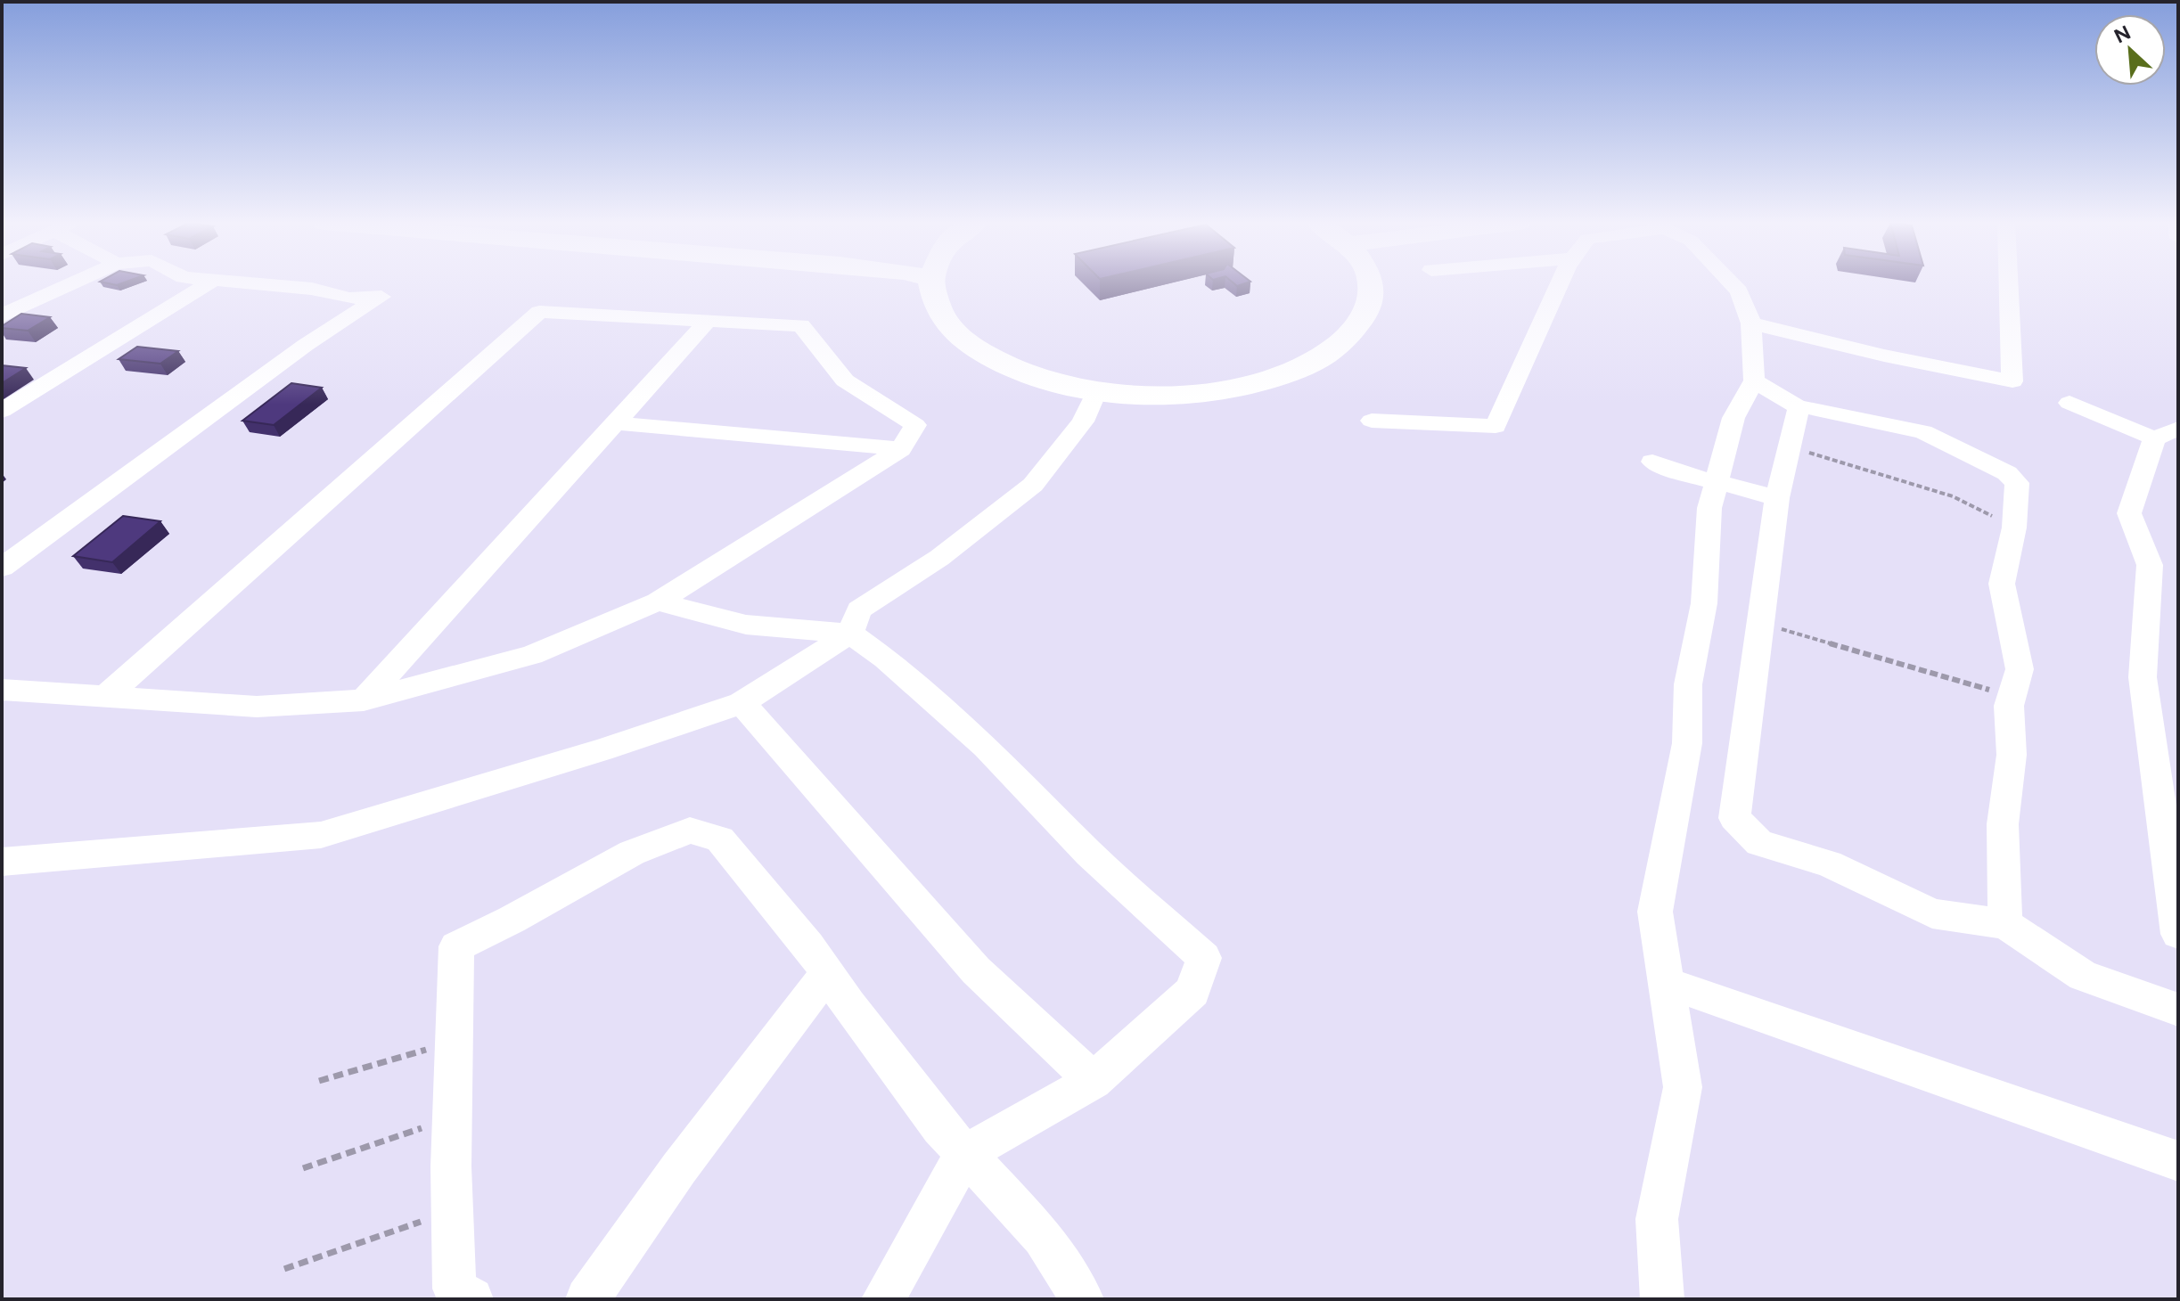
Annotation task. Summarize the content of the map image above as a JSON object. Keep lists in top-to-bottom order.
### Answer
{
  "north": "top left"
}
